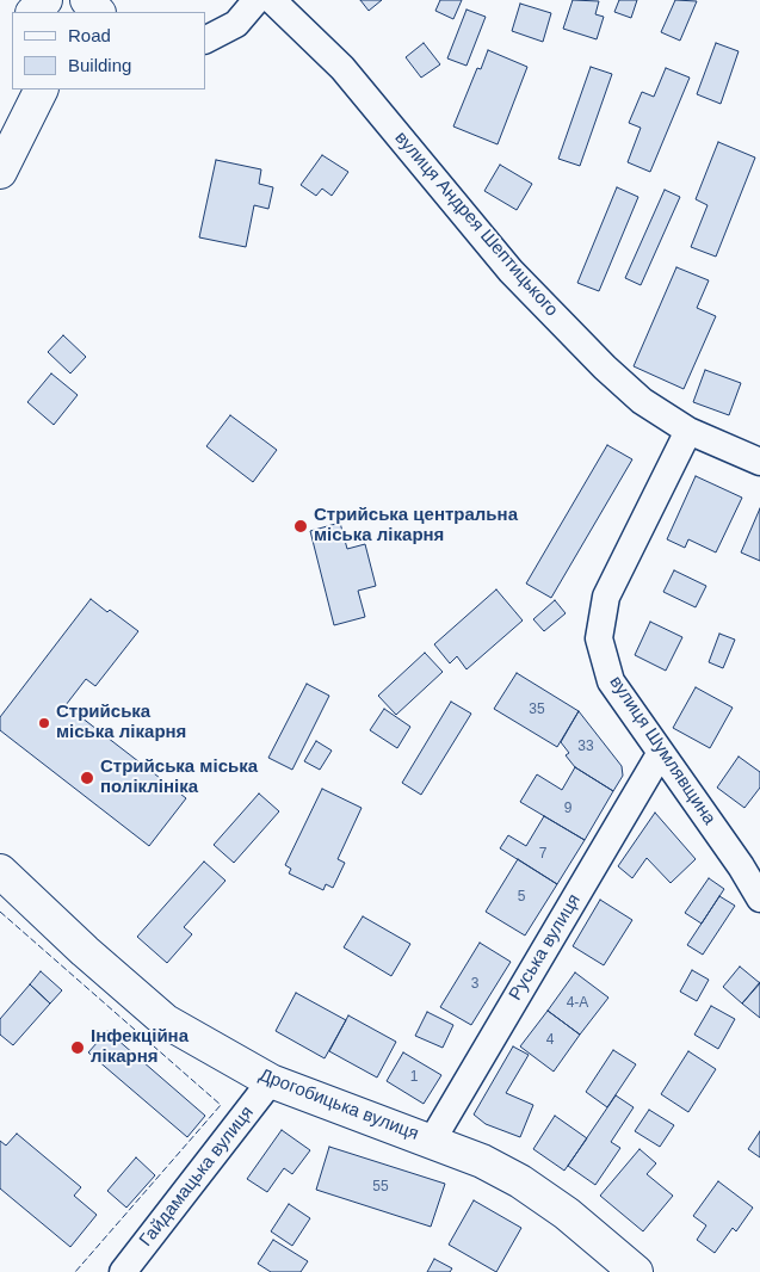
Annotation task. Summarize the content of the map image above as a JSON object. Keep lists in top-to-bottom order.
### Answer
{
  "streets": {
    "main road": ["Дрогобицька вулиця"],
    "street": [
      "вулиця Андрея Шептицького",
      "вулиця Шумлявщина",
      "Руська вулиця",
      "Гайдамацька вулиця"
    ]
  },
  "crossings": [
    ["вулиця Андрея Шептицького", "вулиця Шумлявщина"],
    ["вулиця Шумлявщина", "Руська вулиця"],
    ["Руська вулиця", "Дрогобицька вулиця"],
    ["Дрогобицька вулиця", "Гайдамацька вулиця"]
  ],
  "places": [
    "Стрийська центральна міська лікарня",
    "Стрийська міська лікарня",
    "Стрийська міська поліклініка",
    "Інфекційна лікарня"
  ],
  "house_numbers": [
    "35",
    "33",
    "9",
    "7",
    "5",
    "3",
    "4-А",
    "4",
    "1",
    "55"
  ],
  "legend": ["Road", "Building"]
}
